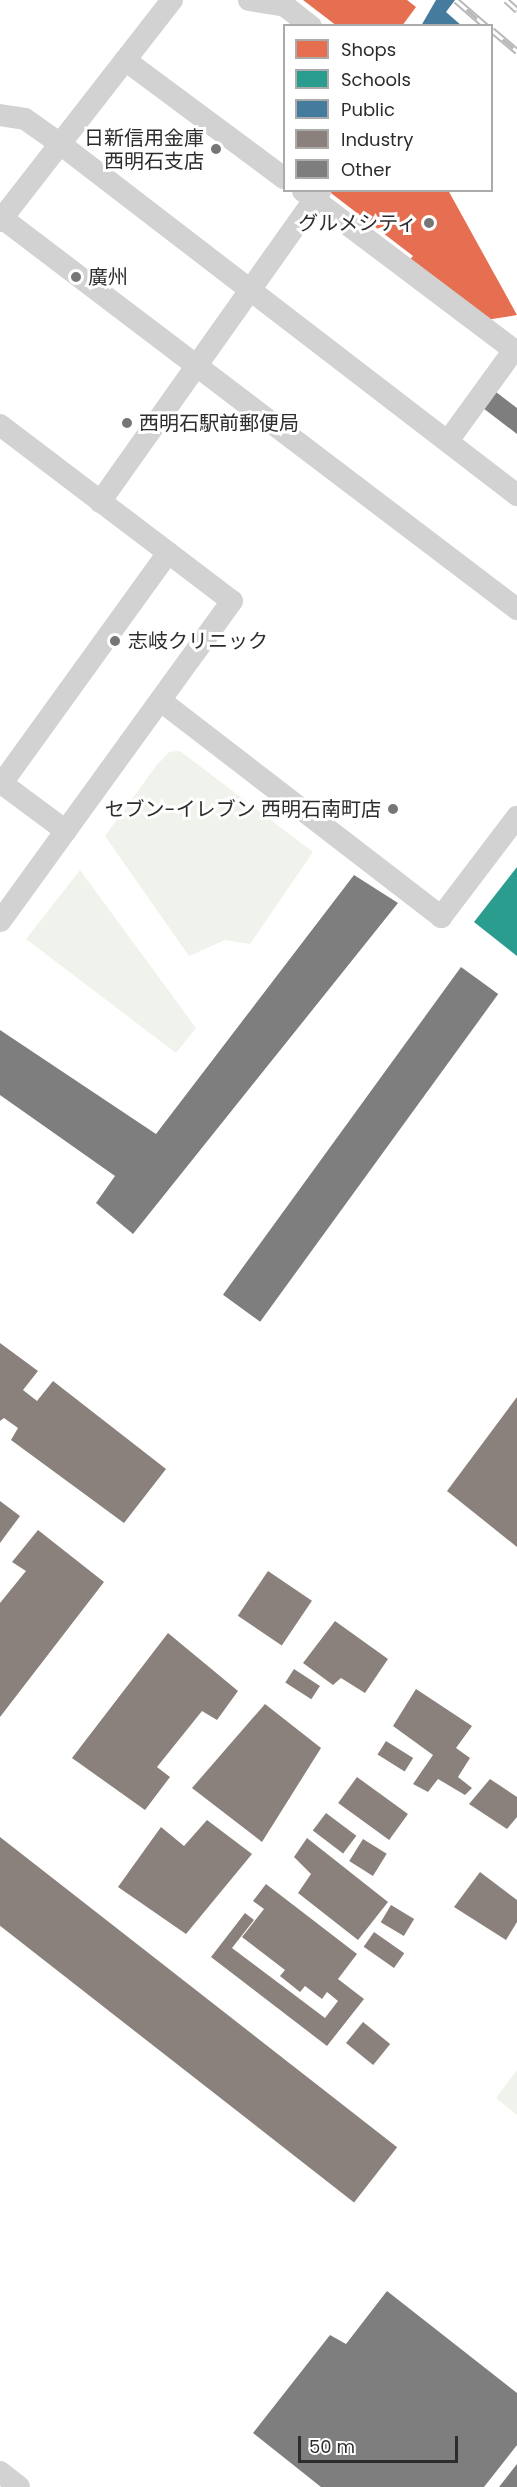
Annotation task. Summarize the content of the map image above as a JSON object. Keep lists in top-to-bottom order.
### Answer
{
  "places": [
    "日新信用金庫 西明石支店",
    "グルメシティ",
    "廣州",
    "西明石駅前郵便局",
    "志岐クリニック",
    "セブン-イレブン 西明石南町店"
  ],
  "legend": [
    "Shops",
    "Schools",
    "Public",
    "Industry",
    "Other"
  ],
  "scale_bar": "50 m"
}
